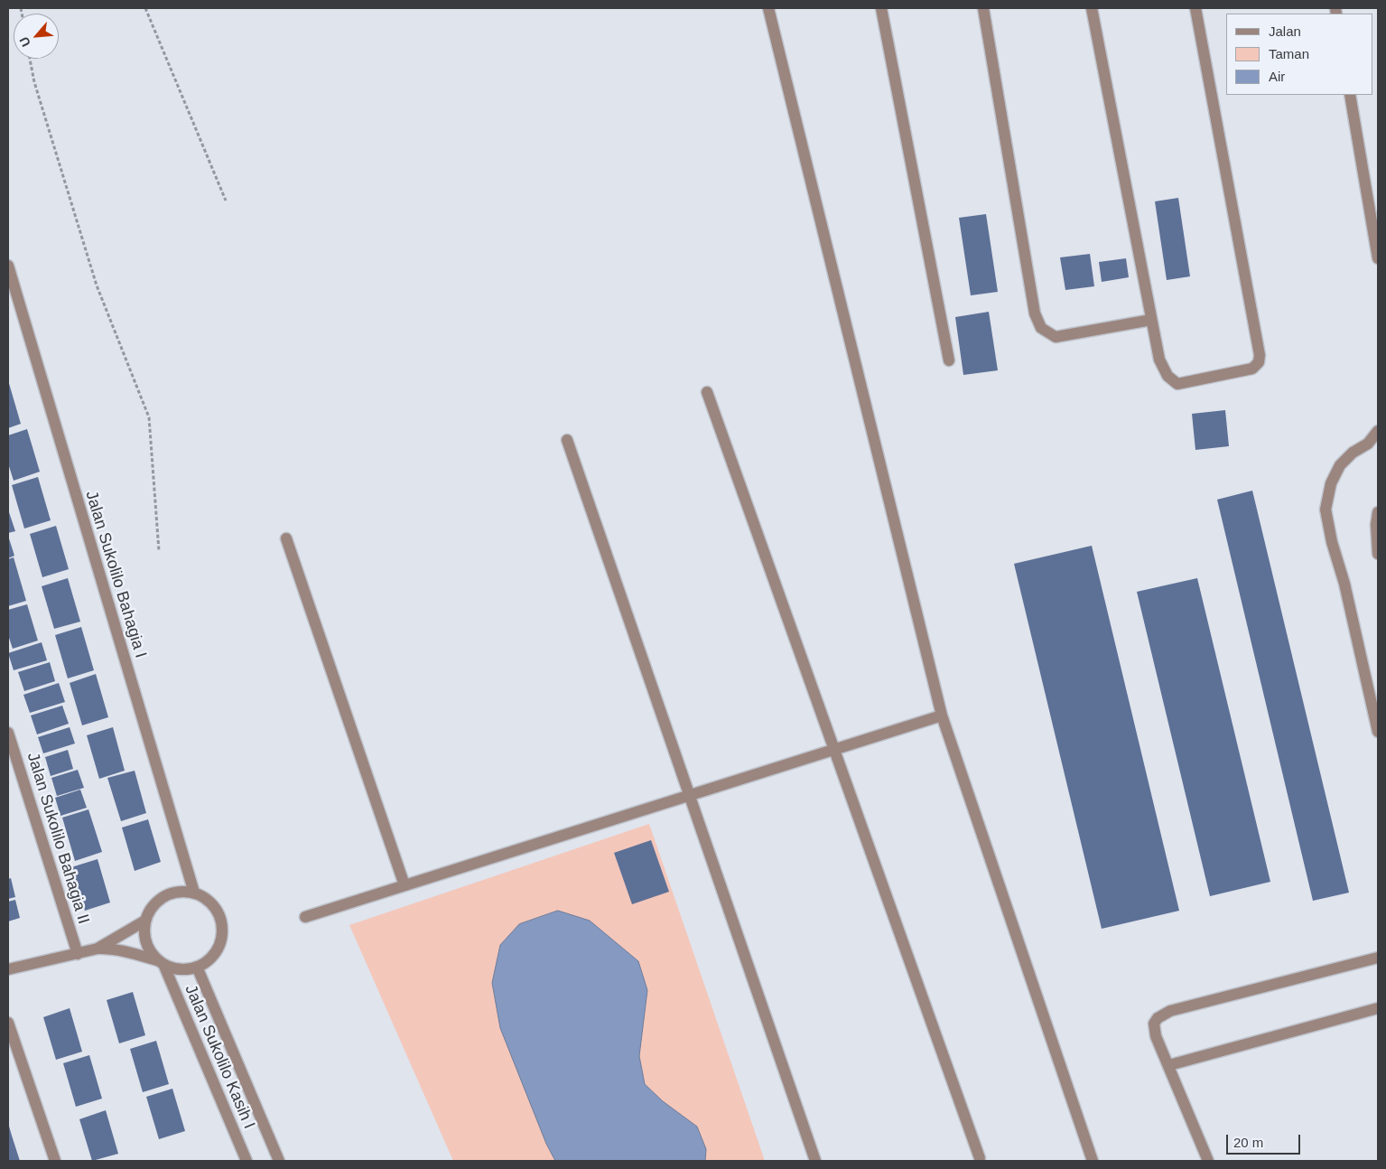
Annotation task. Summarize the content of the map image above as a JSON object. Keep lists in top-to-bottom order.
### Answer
{
  "streets": {
    "street": ["Jalan Sukolilo Bahagia I", "Jalan Sukolilo Bahagia II", "Jalan Sukolilo Kasih I"]
  },
  "crossings": [
    ["Jalan Sukolilo Bahagia I", "Jalan Sukolilo Kasih I"],
    ["Jalan Sukolilo Bahagia II", "Jalan Sukolilo Kasih I"]
  ],
  "legend": ["Jalan", "Taman", "Air"],
  "scale_bar": "20 m",
  "north": "bottom left"
}
